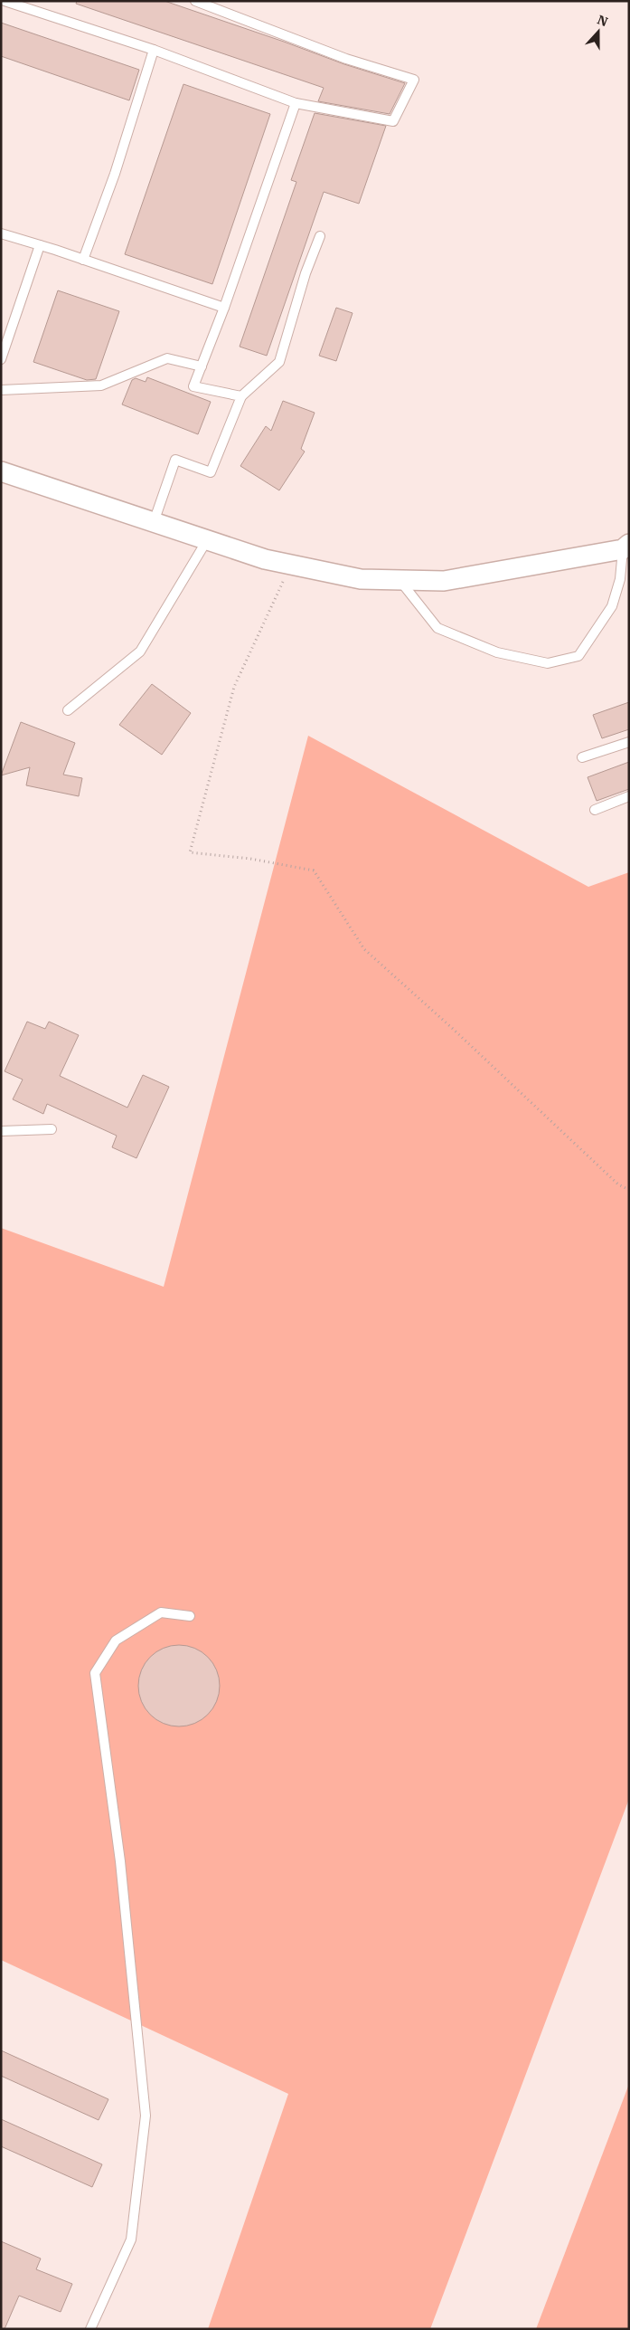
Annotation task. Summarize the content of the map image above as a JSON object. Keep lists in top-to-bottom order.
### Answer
{
  "north": "top"
}
